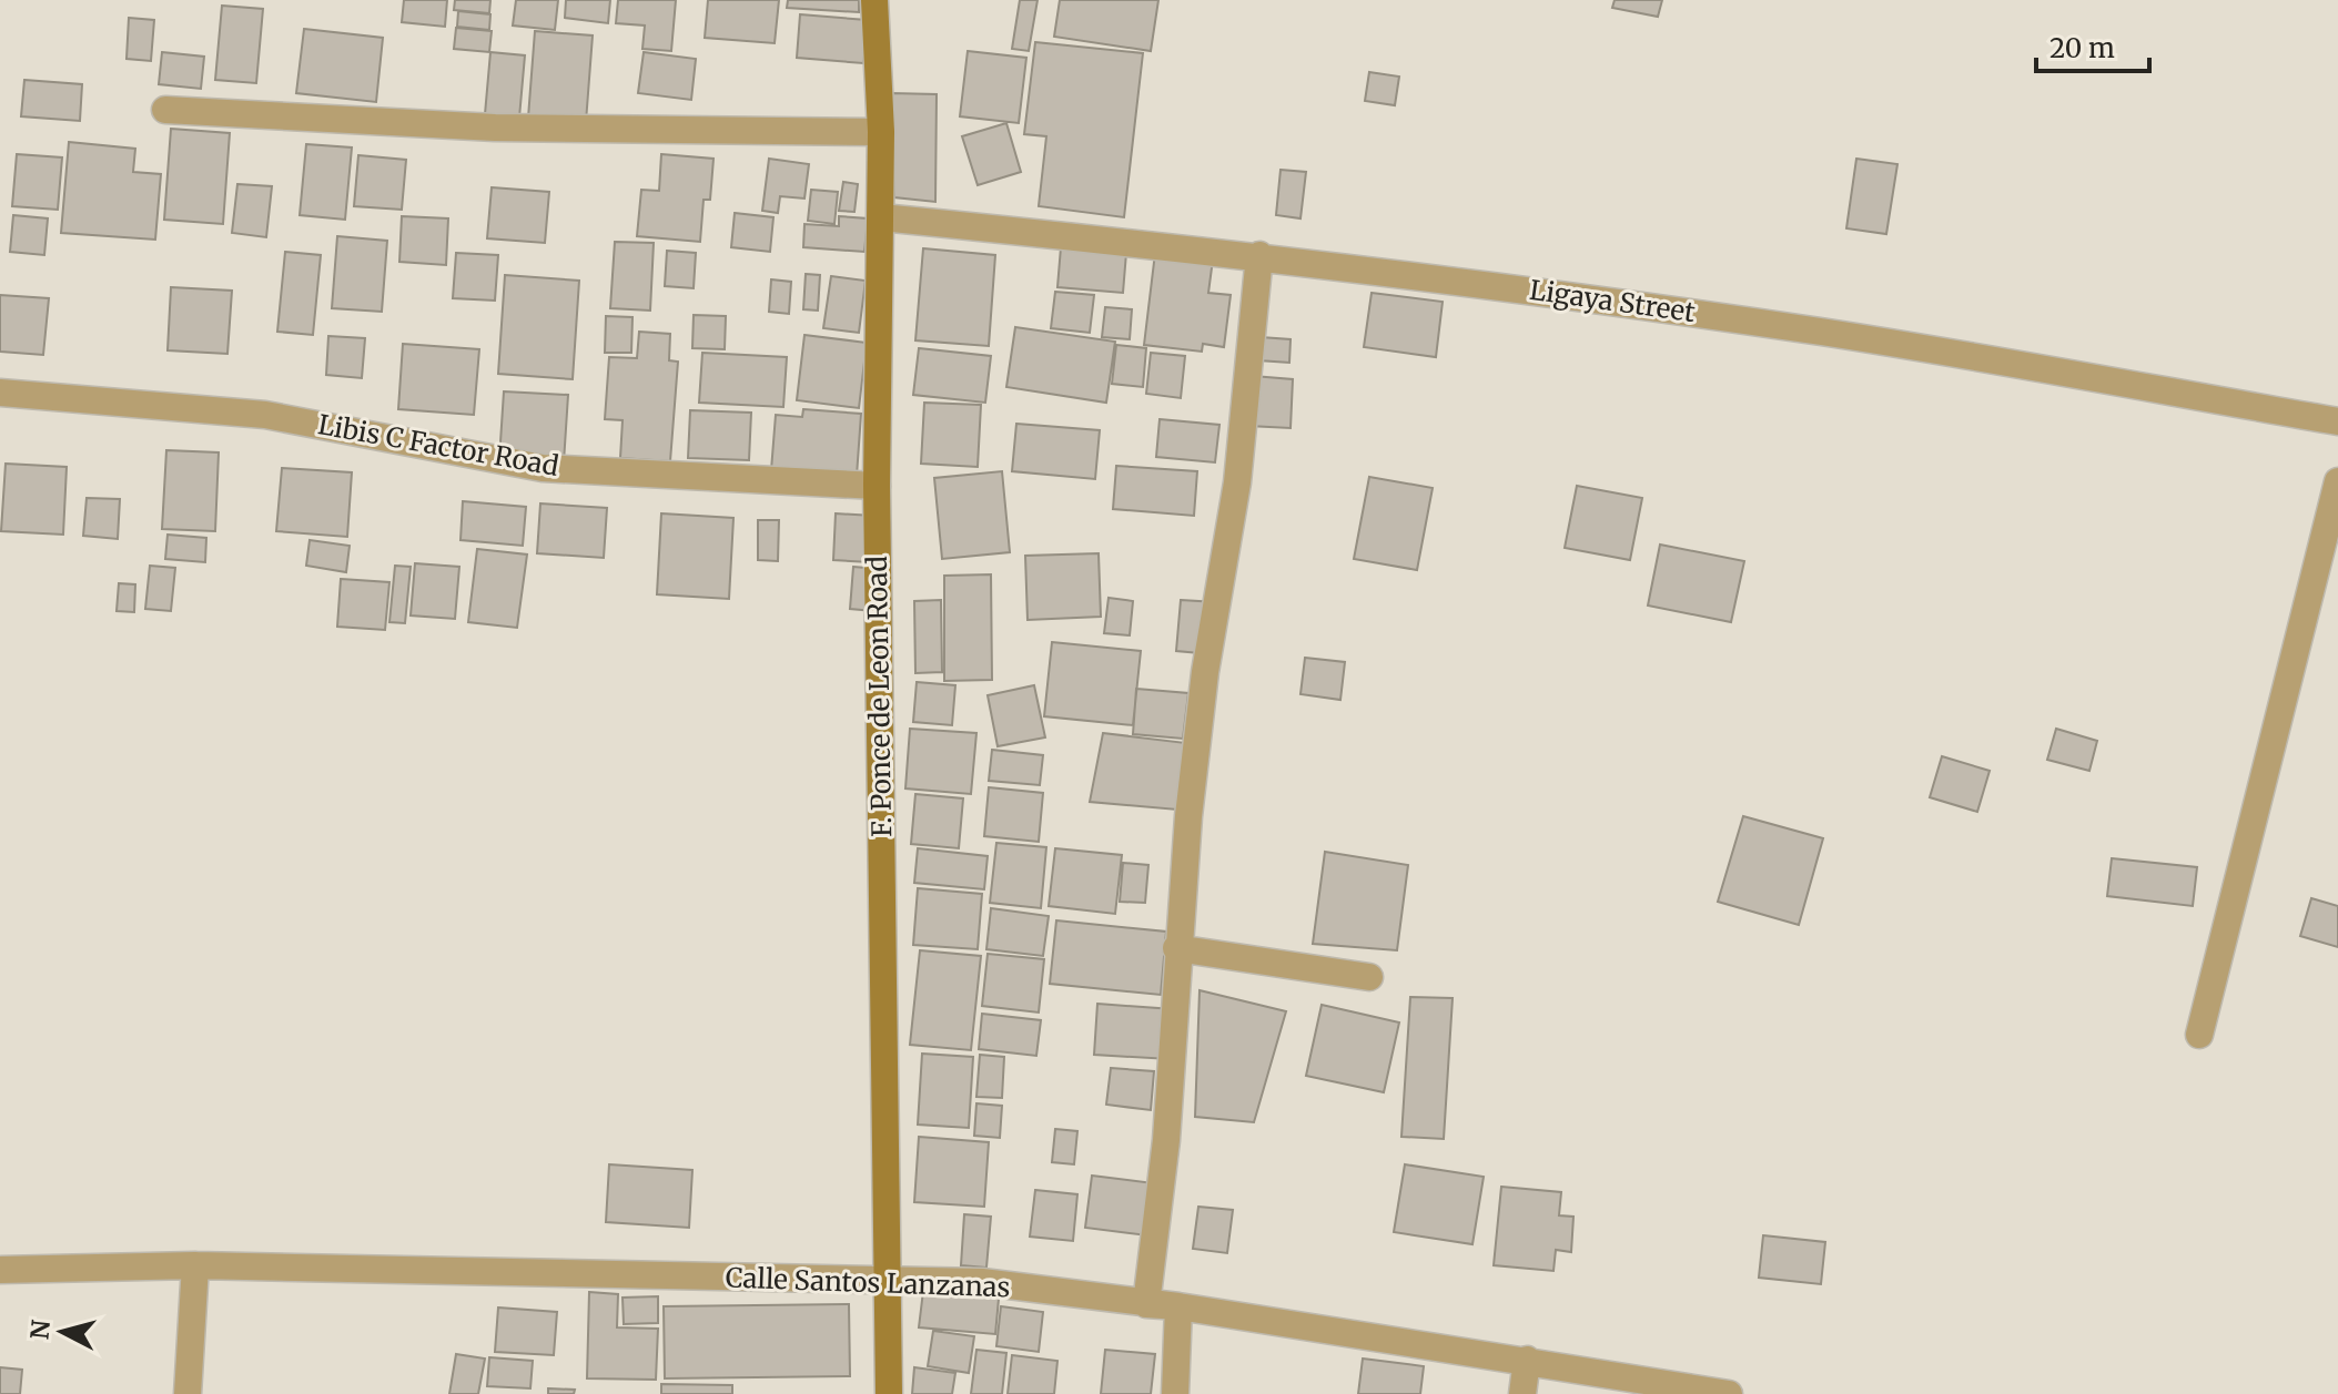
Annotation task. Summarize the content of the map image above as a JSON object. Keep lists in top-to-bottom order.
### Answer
{
  "streets": {
    "street": [
      "Ligaya Street",
      "Libis C Factor Road",
      "F. Ponce de Leon Road",
      "Calle Santos Lanzanas"
    ]
  },
  "crossings": [
    ["Ligaya Street", "F. Ponce de Leon Road"],
    ["Libis C Factor Road", "F. Ponce de Leon Road"],
    ["F. Ponce de Leon Road", "Calle Santos Lanzanas"]
  ],
  "scale_bar": "20 m",
  "north": "left"
}
